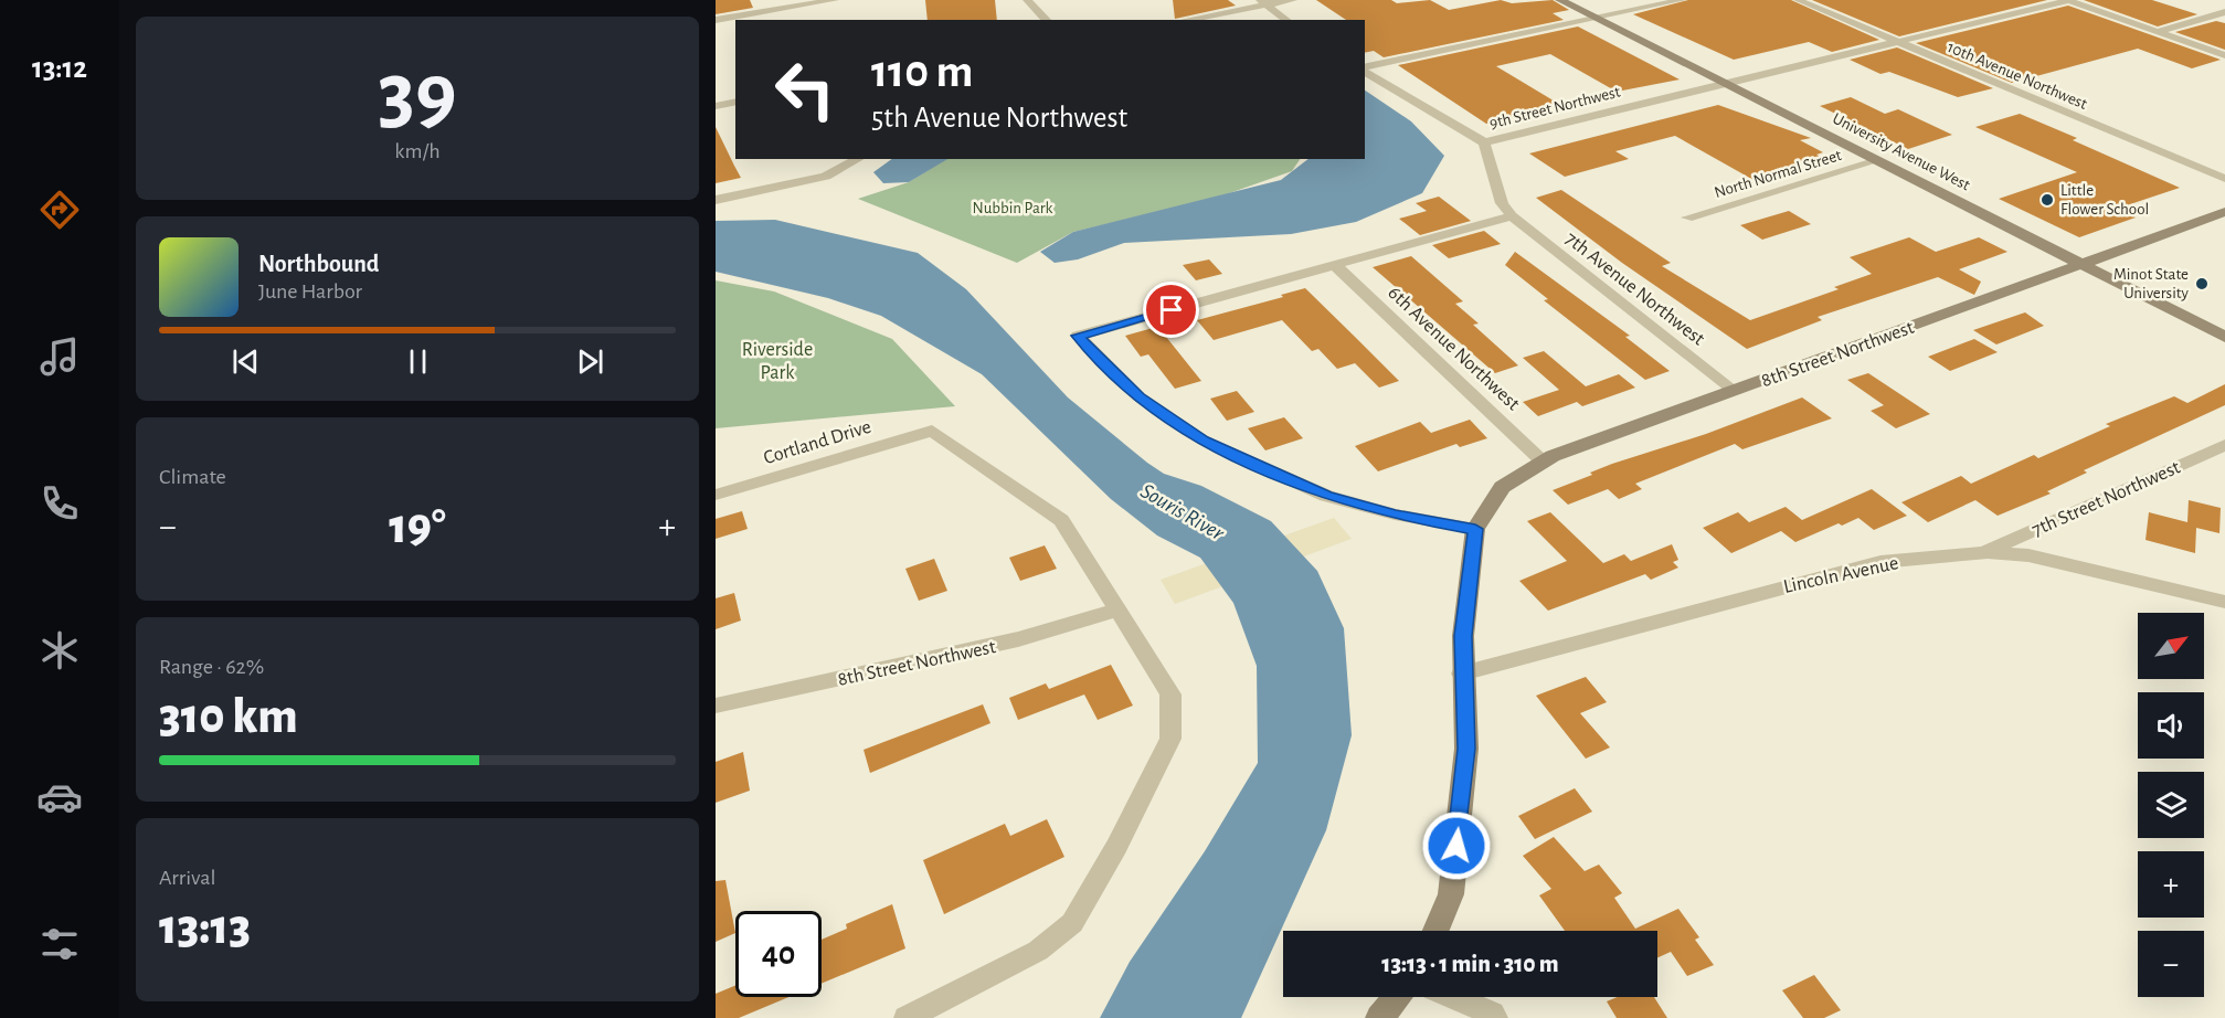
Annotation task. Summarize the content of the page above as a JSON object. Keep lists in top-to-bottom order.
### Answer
{
  "streets": {
    "street": [
      "10th Avenue Northwest",
      "9th Street Northwest",
      "University Avenue West",
      "North Normal Street",
      "7th Avenue Northwest",
      "6th Avenue Northwest",
      "8th Street Northwest",
      "Cortland Drive",
      "7th Street Northwest",
      "Lincoln Avenue"
    ]
  },
  "crossings": [
    ["10th Avenue Northwest", "9th Street Northwest"],
    ["9th Street Northwest", "University Avenue West"],
    ["9th Street Northwest", "7th Avenue Northwest"],
    ["University Avenue West", "North Normal Street"],
    ["University Avenue West", "8th Street Northwest"],
    ["7th Avenue Northwest", "8th Street Northwest"],
    ["6th Avenue Northwest", "8th Street Northwest"],
    ["8th Street Northwest", "Cortland Drive"],
    ["7th Street Northwest", "Lincoln Avenue"]
  ],
  "water": ["Souris River"],
  "parks": ["Nubbin Park", "Riverside Park"],
  "places": ["Little Flower School", "Minot State University"],
  "north": "top right",
  "page": {
    "tabs": "13:12",
    "tile": [
      ["39", "km/h"],
      "Climate",
      ["Range · 62%", "310 km"],
      ["Arrival", "13:13"]
    ],
    "turn": ["110 m", "5th Avenue Northwest"],
    "song": ["Northbound", "June Harbor"],
    "heat": ["−", "19°", "+"],
    "map_buttons": ["+", "−"],
    "limit": "40",
    "trip": "13:13 · 1 min · 310 m"
  }
}
